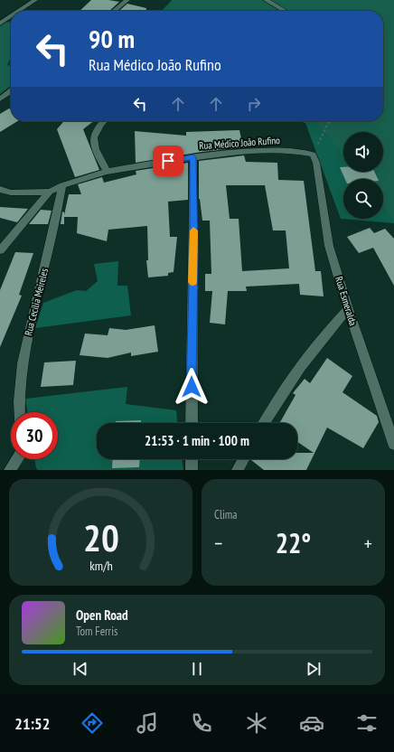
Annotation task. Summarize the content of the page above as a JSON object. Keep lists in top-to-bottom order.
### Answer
{
  "streets": {
    "street": ["Rua Médico João Rufino", "Rua Esmeralda", "Rua Cecília Meireles"]
  },
  "crossings": [
    ["Rua Médico João Rufino", "Rua Esmeralda"],
    ["Rua Médico João Rufino", "Rua Cecília Meireles"]
  ],
  "page": {
    "turn": ["90 m", "Rua Médico João Rufino"],
    "limit": "30",
    "trip": "21:53 · 1 min · 100 m",
    "tile": "Clima",
    "heat": ["−", "22°", "+"],
    "song": ["Open Road", "Tom Ferris"],
    "tabs": "21:52",
    "gauge": ["20", "km/h"]
  }
}
